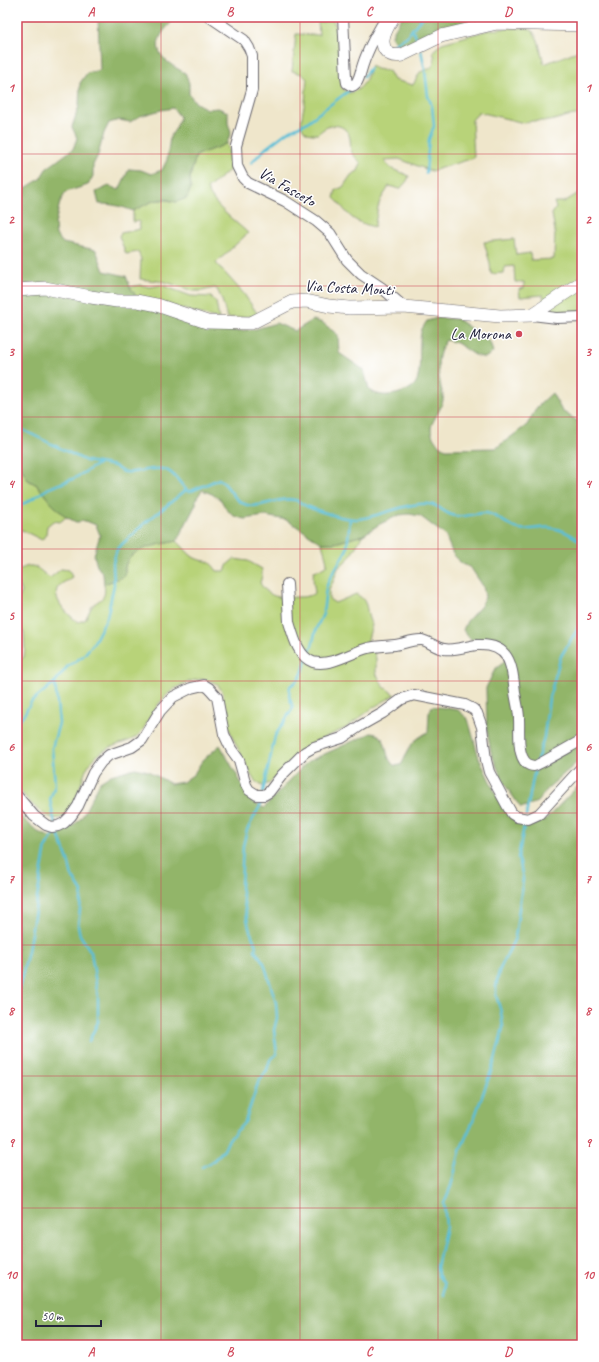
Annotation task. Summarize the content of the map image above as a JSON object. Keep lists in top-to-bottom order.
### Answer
{
  "streets": {
    "street": ["Via Fasceto", "Via Costa Monti"]
  },
  "crossings": [
    ["Via Fasceto", "Via Costa Monti"]
  ],
  "places": ["La Morona"],
  "scale_bar": "50 m",
  "grid": {
    "columns": [
      "A",
      "B",
      "C",
      "D"
    ],
    "rows": [
      "1",
      "2",
      "3",
      "4",
      "5",
      "6",
      "7",
      "8",
      "9",
      "10"
    ]
  }
}
